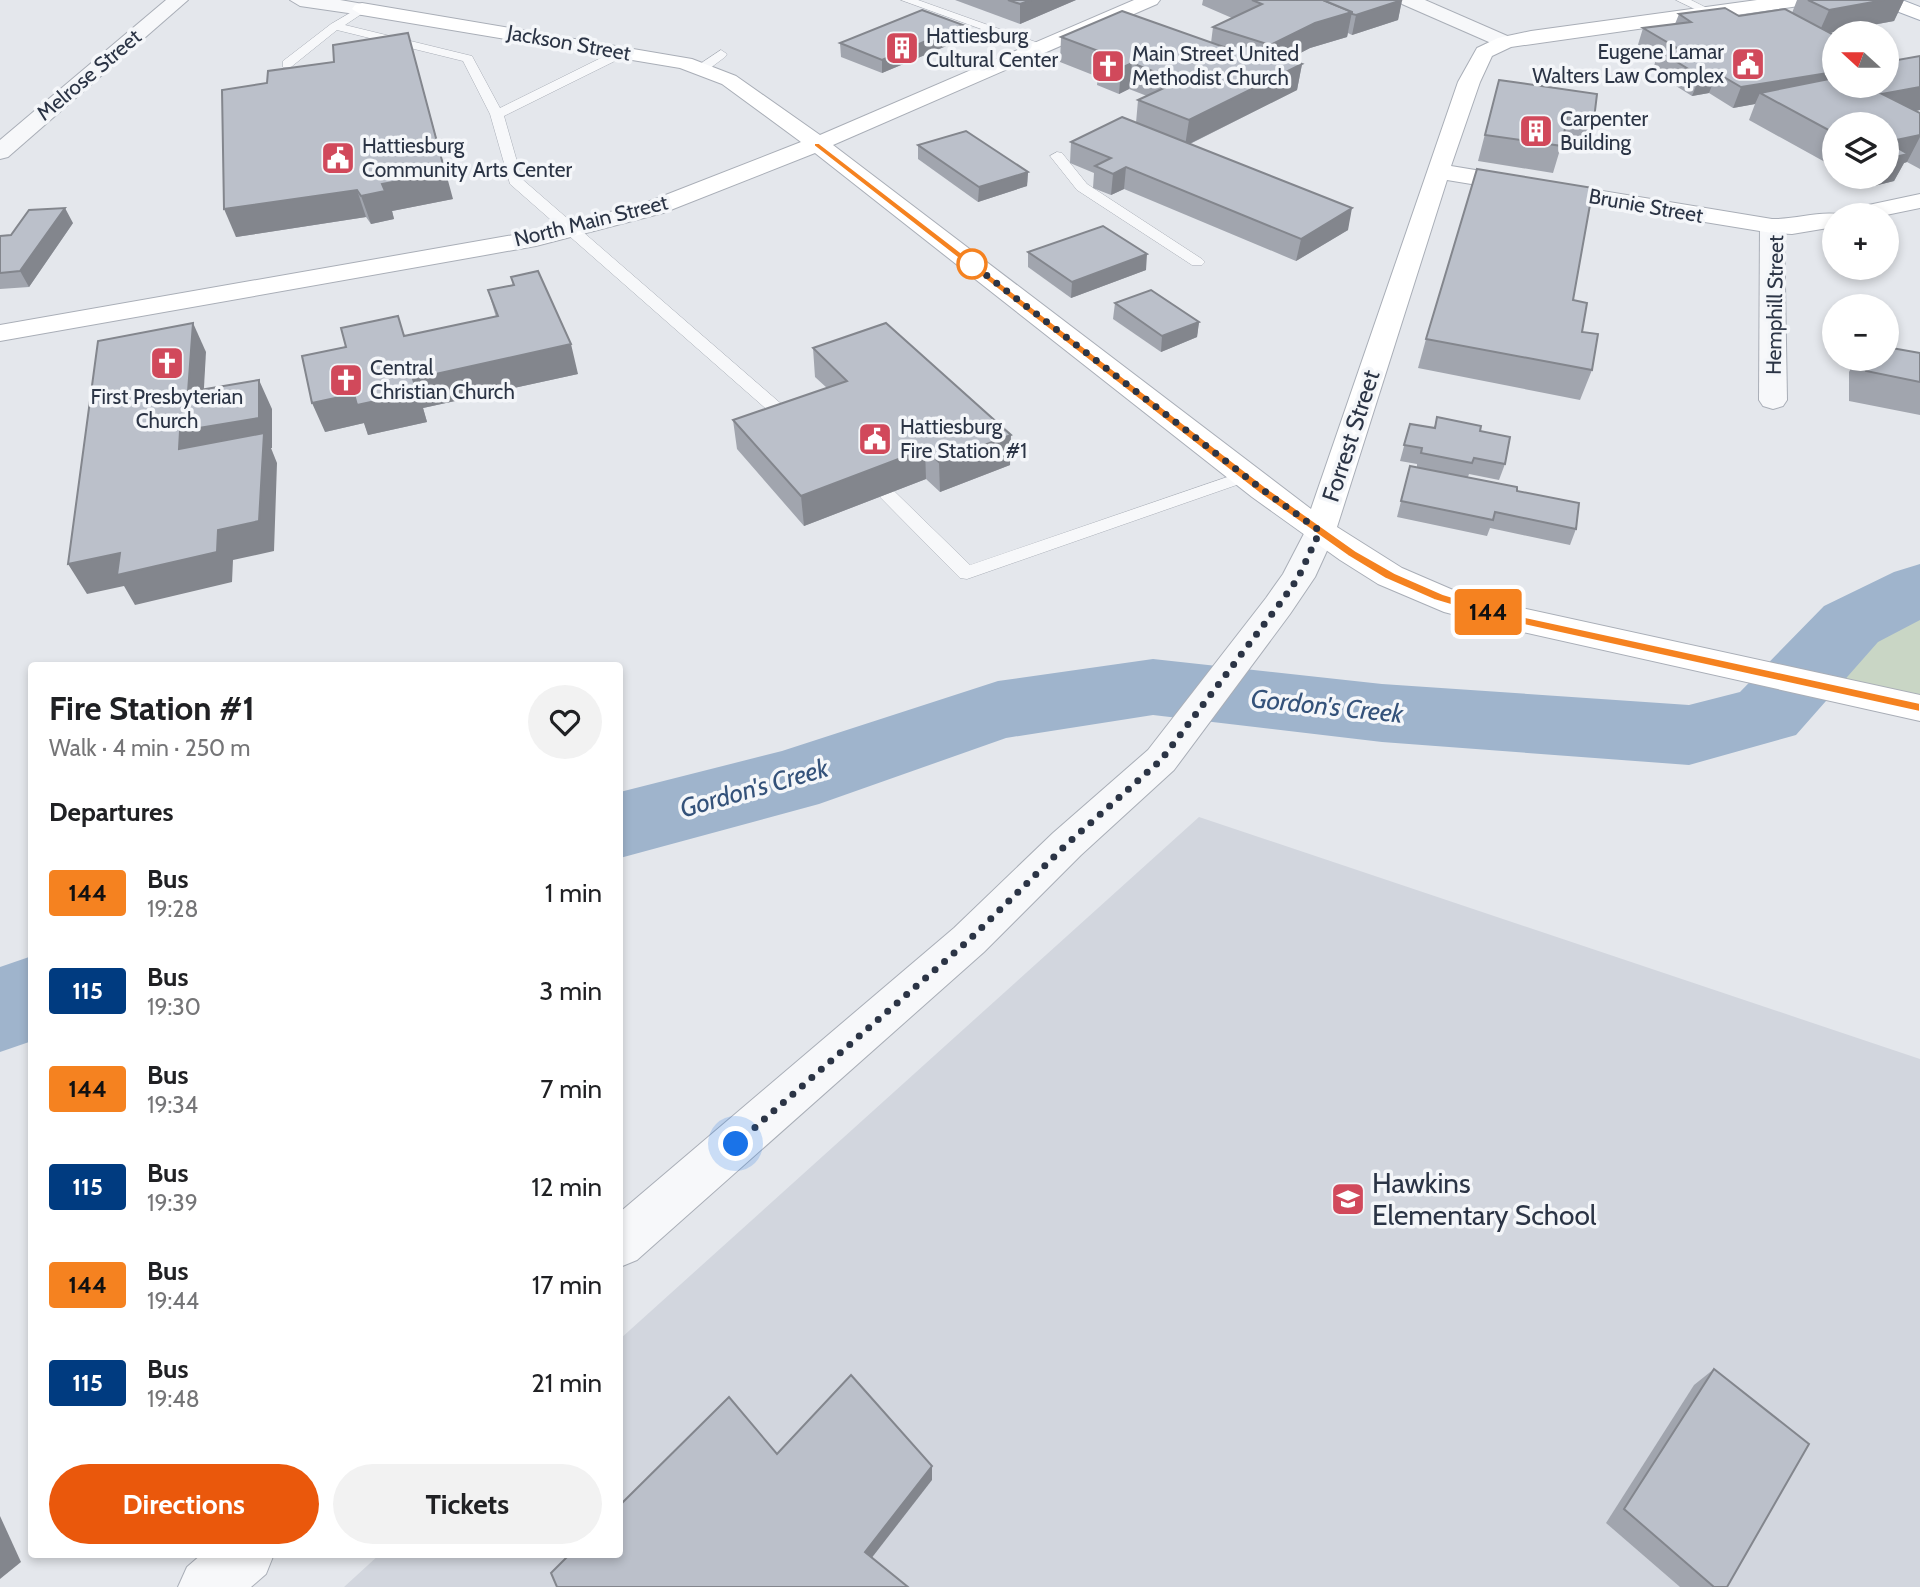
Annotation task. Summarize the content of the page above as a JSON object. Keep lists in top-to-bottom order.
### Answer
{
  "streets": {
    "street": [
      "Jackson Street",
      "Melrose Street",
      "Brunie Street",
      "North Main Street",
      "Hemphill Street",
      "Forrest Street"
    ]
  },
  "crossings": [
    ["Jackson Street", "North Main Street"],
    ["Jackson Street", "Forrest Street"],
    ["Brunie Street", "Hemphill Street"],
    ["Brunie Street", "Forrest Street"]
  ],
  "water": ["Gordon's Creek"],
  "places": {
    "building": ["Hattiesburg Cultural Center", "Carpenter Building"],
    "public building": ["Eugene Lamar Walters Law Complex", "Hattiesburg Community Arts Center", "Hattiesburg Fire Station #1"],
    "church": ["Main Street United Methodist Church", "First Presbyterian Church", "Central Christian Church"],
    "school or university": ["Hawkins Elementary School"]
  },
  "lines": ["bus line 144"],
  "north": "left",
  "page": {
    "on_map": "144",
    "map_buttons": ["+", "−"],
    "heading": [
      ["Fire Station #1", "Walk · 4 min · 250 m"],
      "Departures"
    ],
    "list": [
      {
        "mark": "144",
        "name": "Bus",
        "note": "19:28",
        "value": "1 min"
      },
      {
        "mark": "115",
        "name": "Bus",
        "note": "19:30",
        "value": "3 min"
      },
      {
        "mark": "144",
        "name": "Bus",
        "note": "19:34",
        "value": "7 min"
      },
      {
        "mark": "115",
        "name": "Bus",
        "note": "19:39",
        "value": "12 min"
      },
      {
        "mark": "144",
        "name": "Bus",
        "note": "19:44",
        "value": "17 min"
      },
      {
        "mark": "115",
        "name": "Bus",
        "note": "19:48",
        "value": "21 min"
      }
    ],
    "buttons": ["Directions", "Tickets"]
  }
}
